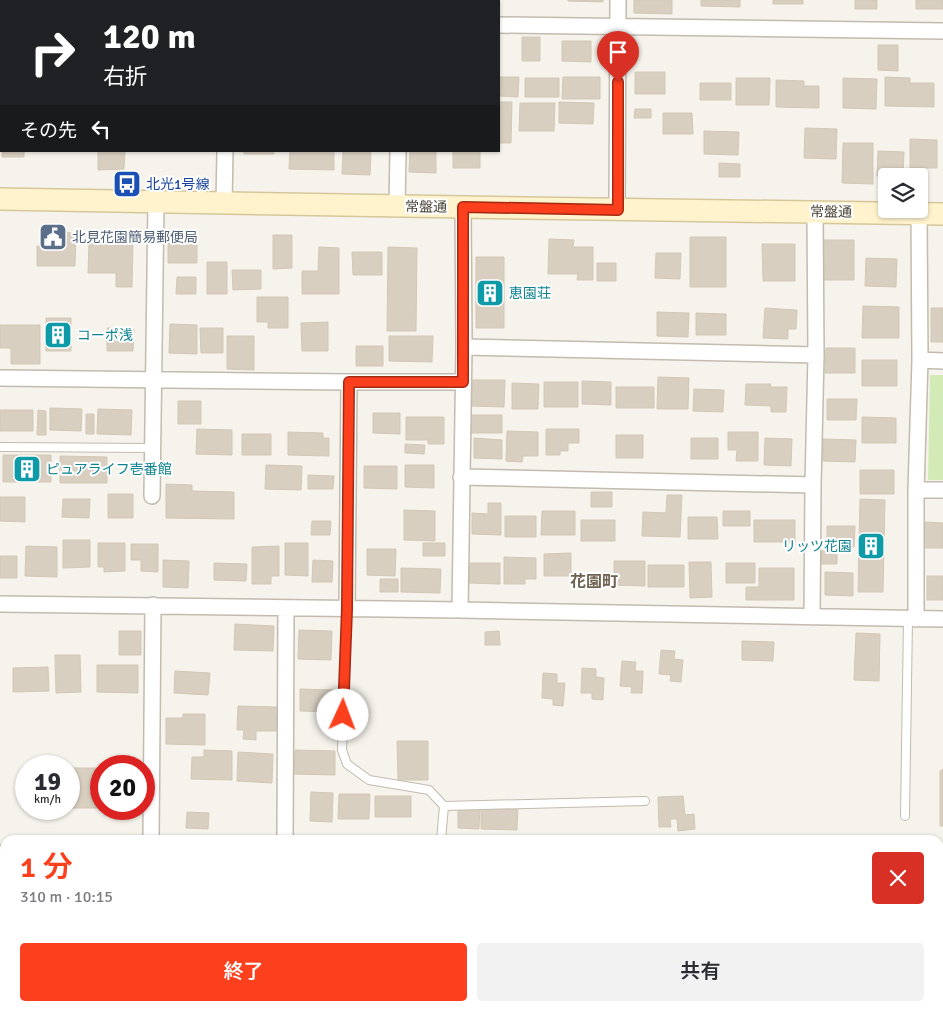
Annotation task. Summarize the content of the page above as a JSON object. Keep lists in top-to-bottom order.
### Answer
{
  "streets": {
    "main road": ["常盤通"]
  },
  "districts": ["花園町"],
  "places": {
    "bus stop": ["北光1号線"],
    "public building": ["北見花園簡易郵便局"],
    "building": [
      "恵園荘",
      "コーポ浅",
      "ピュアライフ壱番館",
      "リッツ花園"
    ]
  },
  "page": {
    "turn": ["120 m", "右折"],
    "then": "その先",
    "speed": "19 km/h",
    "limit": "20",
    "heading": ["1 分", "310 m · 10:15"],
    "buttons": ["終了", "共有"]
  }
}
